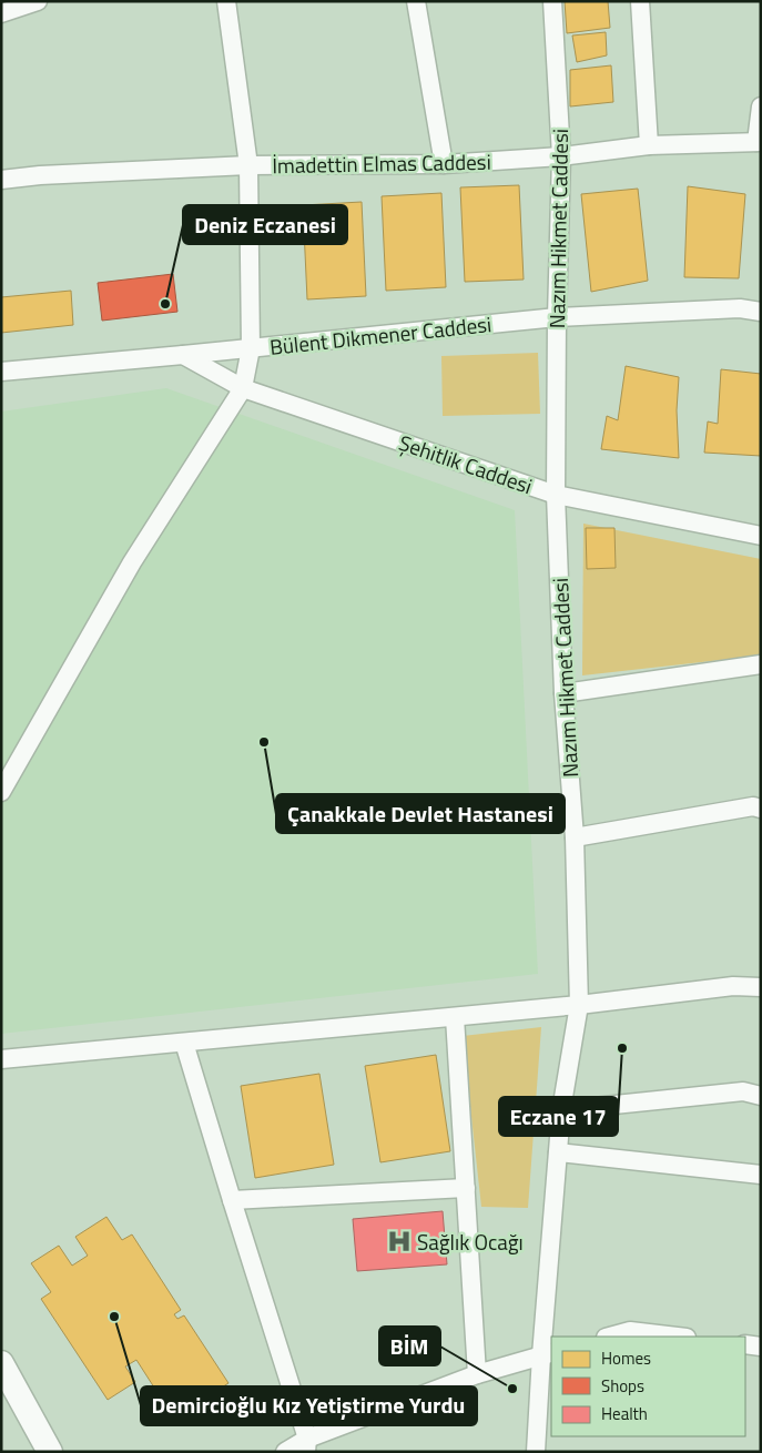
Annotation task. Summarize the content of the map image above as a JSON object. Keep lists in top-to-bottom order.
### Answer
{
  "streets": {
    "street": [
      "İmadettin Elmas Caddesi",
      "Nazım Hikmet Caddesi",
      "Bülent Dikmener Caddesi",
      "Şehitlik Caddesi"
    ]
  },
  "crossings": [
    ["İmadettin Elmas Caddesi", "Nazım Hikmet Caddesi"],
    ["Nazım Hikmet Caddesi", "Bülent Dikmener Caddesi"],
    ["Nazım Hikmet Caddesi", "Şehitlik Caddesi"],
    ["Bülent Dikmener Caddesi", "Şehitlik Caddesi"]
  ],
  "places": {
    "other": [
      "Deniz Eczanesi",
      "Çanakkale Devlet Hastanesi",
      "Eczane 17",
      "Demircioğlu Kız Yetiştirme Yurdu",
      "BİM"
    ],
    "hospital": ["Sağlık Ocağı"]
  },
  "legend": ["Homes", "Shops", "Health"]
}
